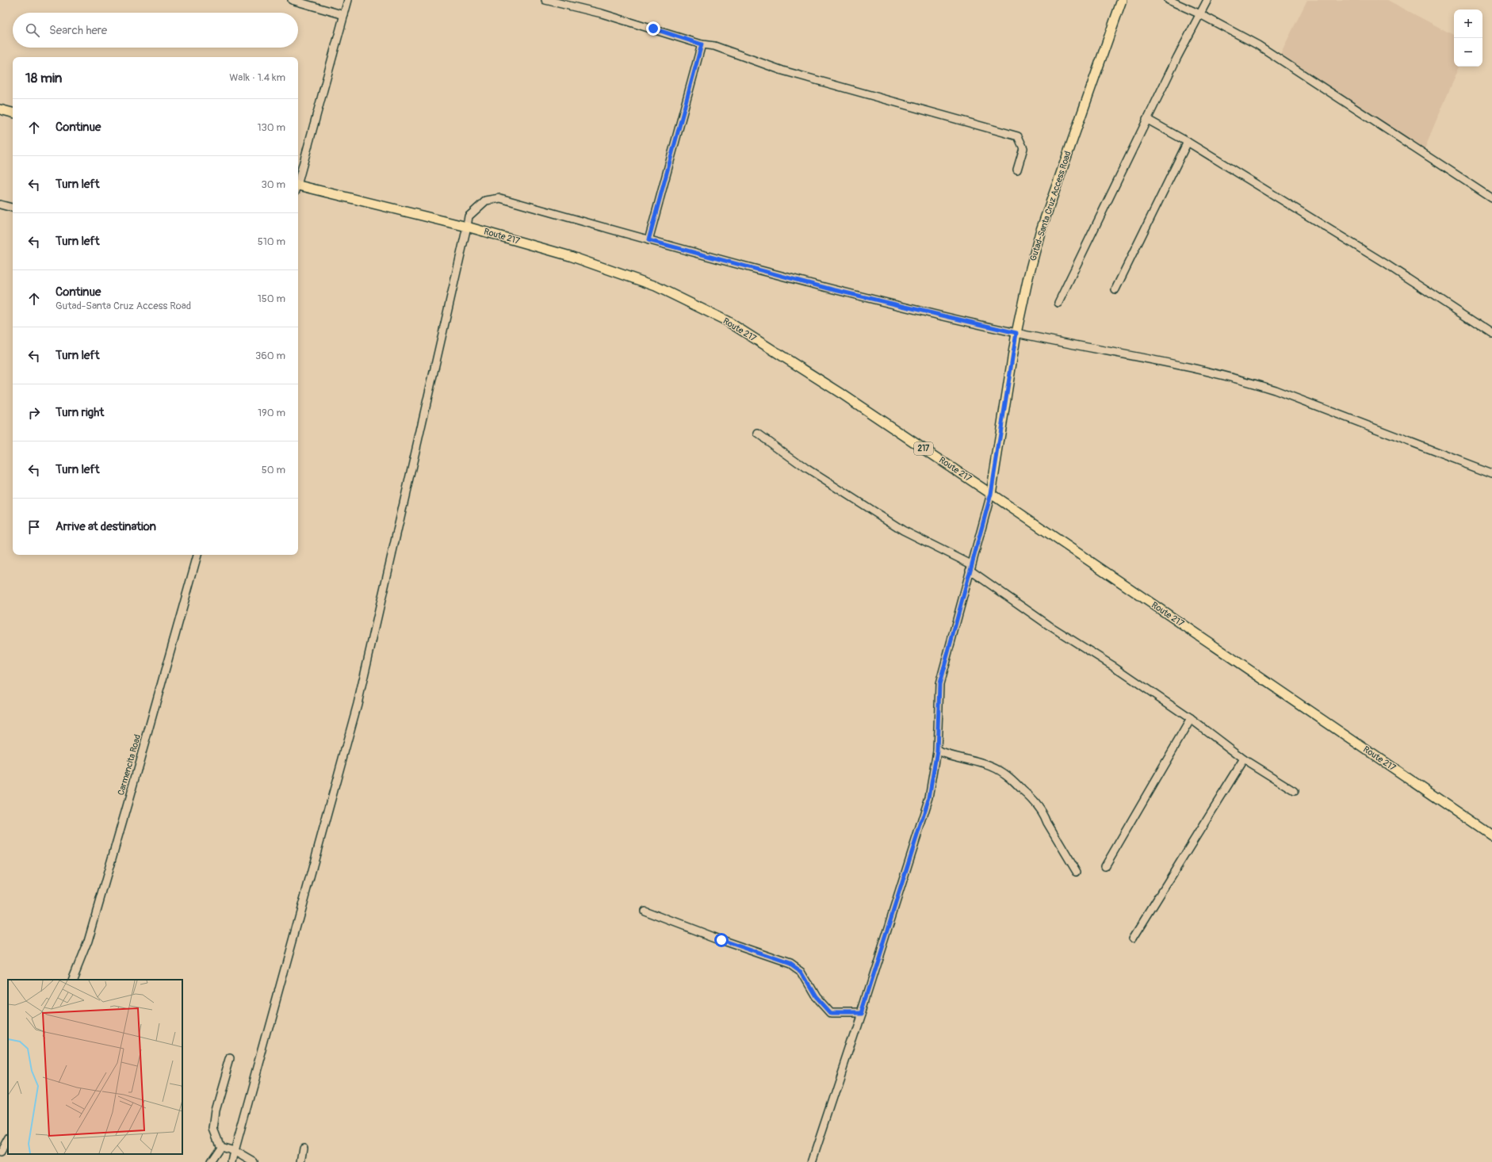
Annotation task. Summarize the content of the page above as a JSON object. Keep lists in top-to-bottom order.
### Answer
{
  "streets": {
    "main road": ["Gutad-Santa Cruz Access Road", "Route 217", "217"],
    "street": ["Carmencita Road"]
  },
  "crossings": [
    ["Gutad-Santa Cruz Access Road", "Route 217"]
  ],
  "page": {
    "map_buttons": ["+", "−"],
    "search": "Search here",
    "heading": ["18 min", "Walk · 1.4 km"],
    "list": [
      ["Continue", "130 m"],
      ["Turn left", "30 m"],
      ["Turn left", "510 m"],
      ["Continue", "Gutad-Santa Cruz Access Road", "150 m"],
      ["Turn left", "360 m"],
      ["Turn right", "190 m"],
      ["Turn left", "50 m"],
      "Arrive at destination"
    ]
  }
}
